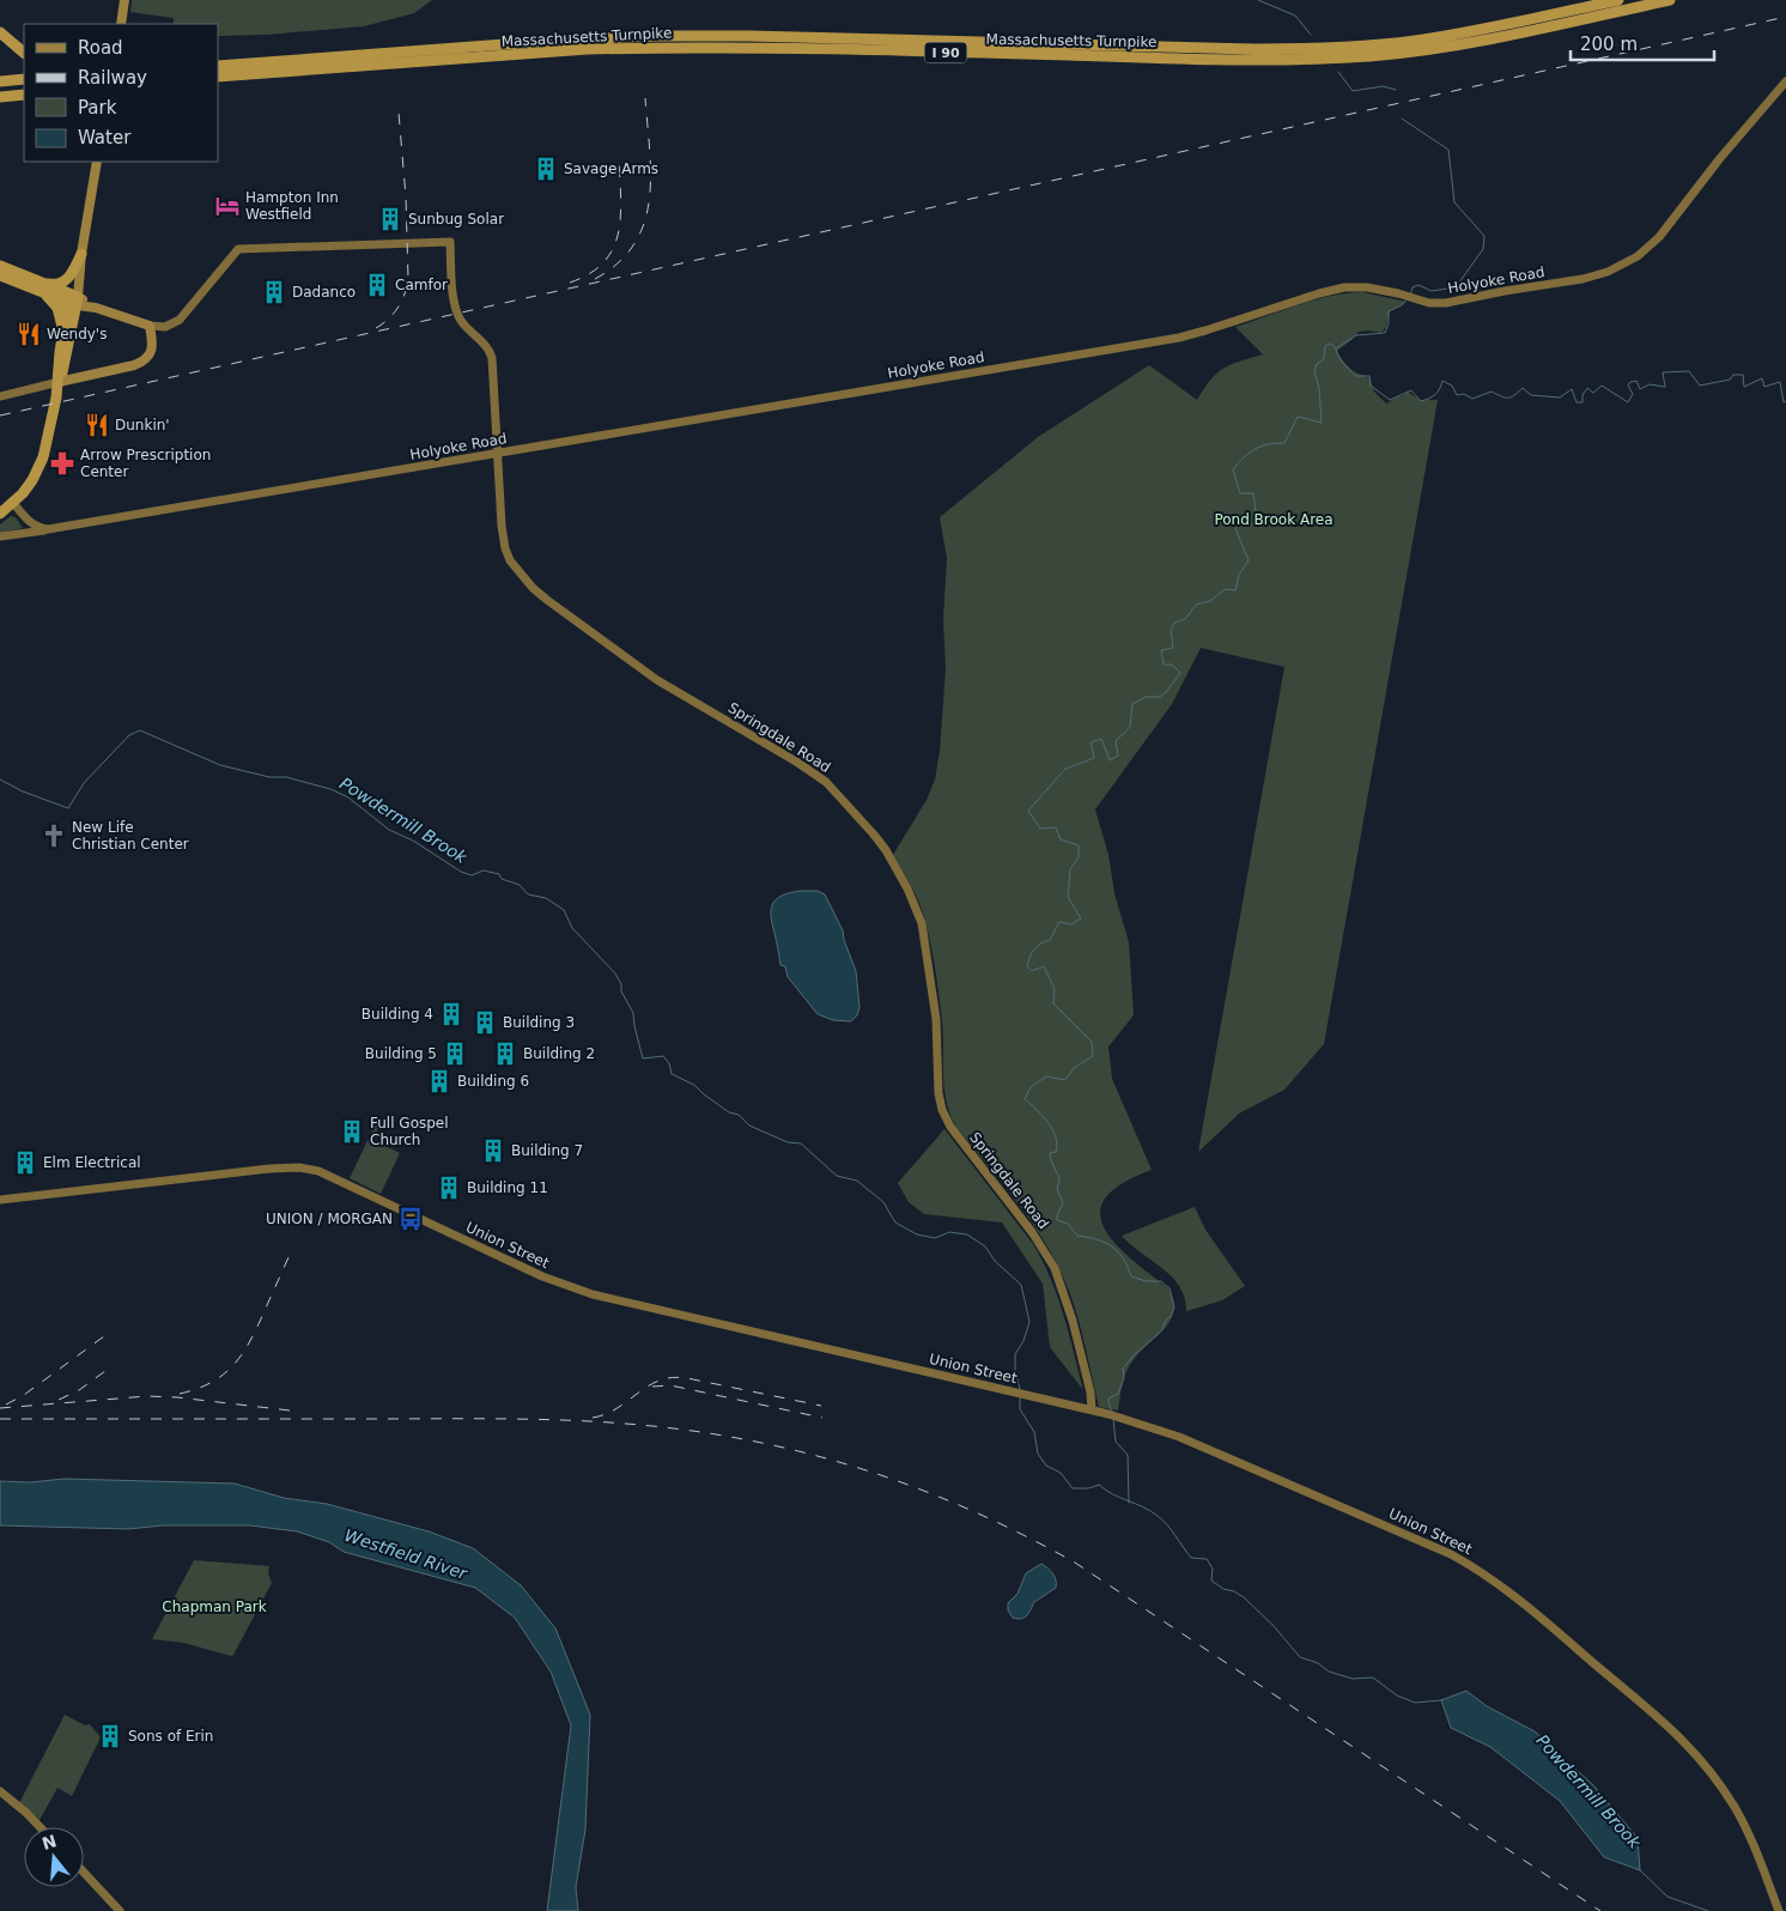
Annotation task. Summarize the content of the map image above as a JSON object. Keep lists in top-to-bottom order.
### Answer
{
  "streets": {
    "highway": ["Massachusetts Turnpike", "I 90"],
    "street": ["Holyoke Road", "Springdale Road", "Union Street"]
  },
  "crossings": [
    ["Holyoke Road", "Springdale Road"],
    ["Springdale Road", "Union Street"]
  ],
  "water": ["Powdermill Brook", "Westfield River"],
  "parks": ["Pond Brook Area", "Chapman Park"],
  "places": {
    "building": [
      "Savage Arms",
      "Sunbug Solar",
      "Camfor",
      "Dadanco",
      "Building 4",
      "Building 3",
      "Building 5",
      "Building 2",
      "Building 6",
      "Full Gospel Church",
      "Building 7",
      "Elm Electrical",
      "Building 11",
      "Sons of Erin"
    ],
    "hotel": ["Hampton Inn Westfield"],
    "restaurant": ["Wendy's", "Dunkin'"],
    "pharmacy": ["Arrow Prescription Center"],
    "church": ["New Life Christian Center"],
    "bus stop": ["UNION / MORGAN"]
  },
  "legend": [
    "Road",
    "Railway",
    "Park",
    "Water"
  ],
  "scale_bar": "200 m",
  "north": "top"
}
